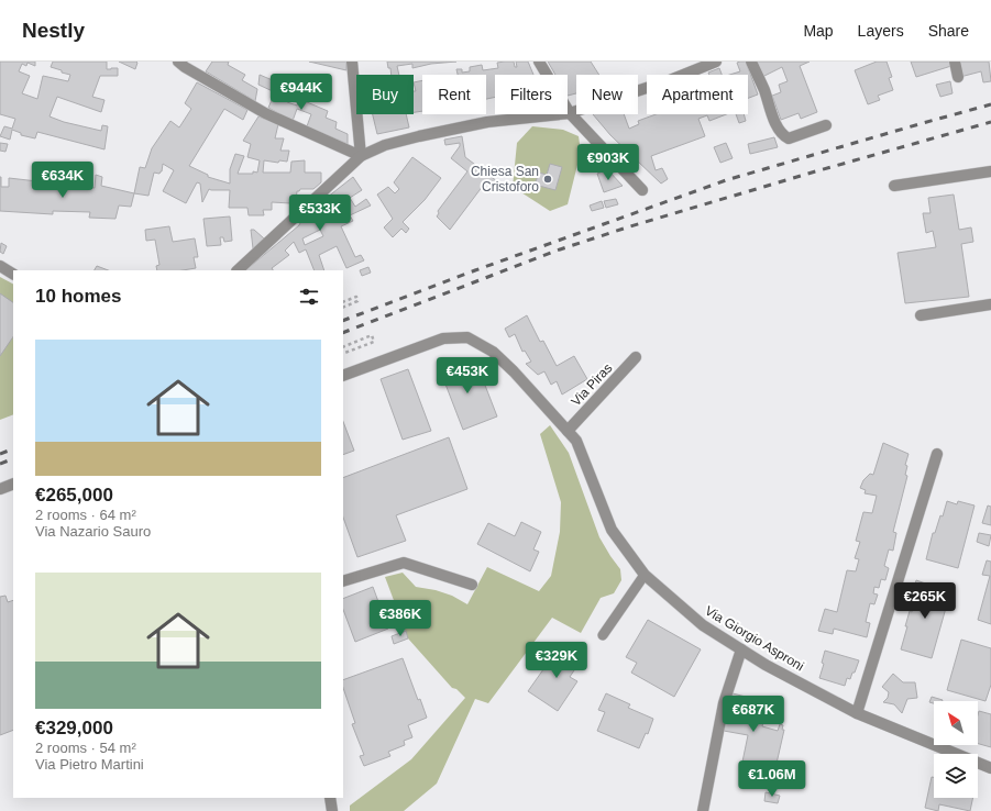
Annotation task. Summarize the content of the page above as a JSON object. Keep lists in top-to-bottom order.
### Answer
{
  "streets": {
    "street": ["Via Piras", "Via Giorgio Asproni"]
  },
  "crossings": [
    ["Via Piras", "Via Giorgio Asproni"]
  ],
  "places": ["Chiesa San Cristoforo"],
  "north": "top left",
  "page": {
    "header": "Nestly",
    "nav": ["Map", "Layers", "Share"],
    "price": [
      "€944K",
      "€903K",
      "€634K",
      "€533K",
      "€453K",
      "€265K",
      "€386K",
      "€329K",
      "€687K",
      "€1.06M"
    ],
    "chip": [
      "Buy",
      "Rent",
      "Filters",
      "New",
      "Apartment"
    ],
    "heading": "10 homes",
    "list": [
      {
        "name": "€265,000",
        "note": "2 rooms · 64 m² · Via Nazario Sauro"
      },
      {
        "name": "€329,000",
        "note": "2 rooms · 54 m² · Via Pietro Martini"
      }
    ]
  }
}
